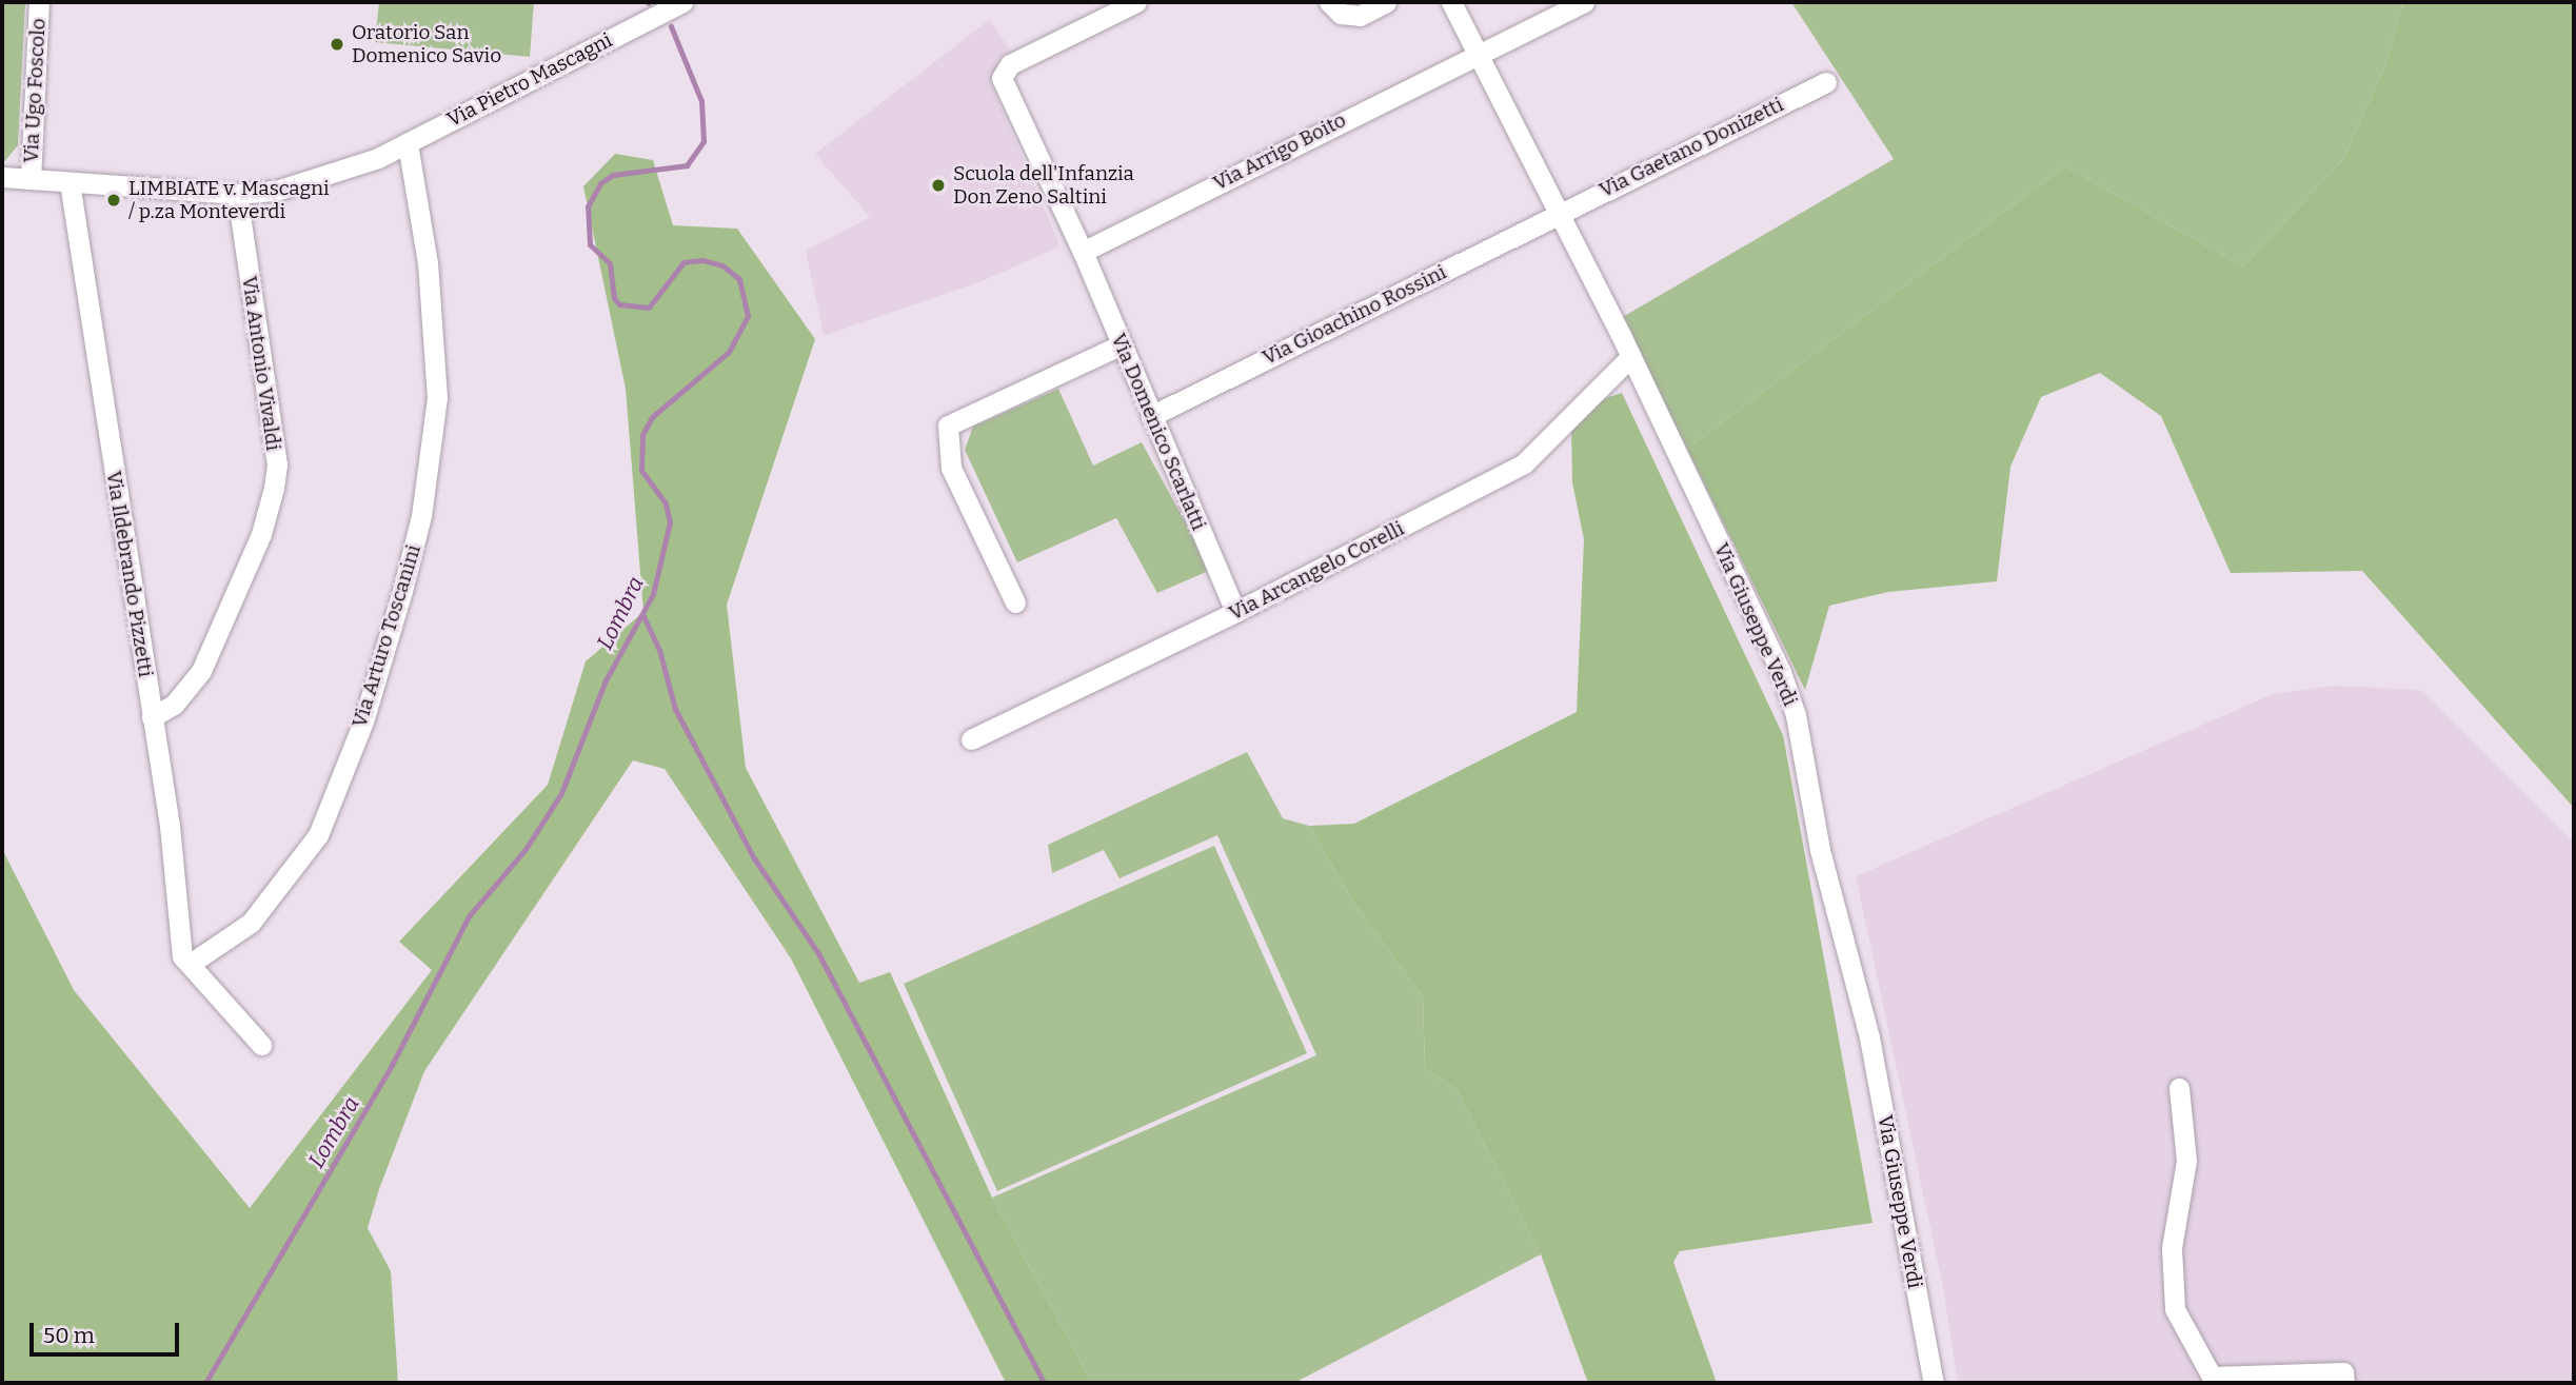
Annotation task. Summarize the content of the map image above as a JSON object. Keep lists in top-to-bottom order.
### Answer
{
  "streets": {
    "street": [
      "Via Pietro Mascagni",
      "Via Ugo Foscolo",
      "Via Gaetano Donizetti",
      "Via Arrigo Boito",
      "Via Gioachino Rossini",
      "Via Antonio Vivaldi",
      "Via Domenico Scarlatti",
      "Via Arcangelo Corelli",
      "Via Ildebrando Pizzetti",
      "Via Giuseppe Verdi",
      "Via Arturo Toscanini"
    ]
  },
  "crossings": [
    ["Via Pietro Mascagni", "Via Ugo Foscolo"],
    ["Via Pietro Mascagni", "Via Antonio Vivaldi"],
    ["Via Pietro Mascagni", "Via Ildebrando Pizzetti"],
    ["Via Pietro Mascagni", "Via Arturo Toscanini"],
    ["Via Gaetano Donizetti", "Via Gioachino Rossini"],
    ["Via Gaetano Donizetti", "Via Giuseppe Verdi"],
    ["Via Arrigo Boito", "Via Domenico Scarlatti"],
    ["Via Arrigo Boito", "Via Giuseppe Verdi"],
    ["Via Gioachino Rossini", "Via Domenico Scarlatti"],
    ["Via Gioachino Rossini", "Via Giuseppe Verdi"],
    ["Via Antonio Vivaldi", "Via Ildebrando Pizzetti"],
    ["Via Domenico Scarlatti", "Via Arcangelo Corelli"],
    ["Via Arcangelo Corelli", "Via Giuseppe Verdi"],
    ["Via Ildebrando Pizzetti", "Via Arturo Toscanini"]
  ],
  "water": ["Lombra"],
  "places": ["Oratorio San Domenico Savio", "Scuola dell'Infanzia Don Zeno Saltini", "LIMBIATE v. Mascagni / p.za Monteverdi"],
  "scale_bar": "50 m"
}
